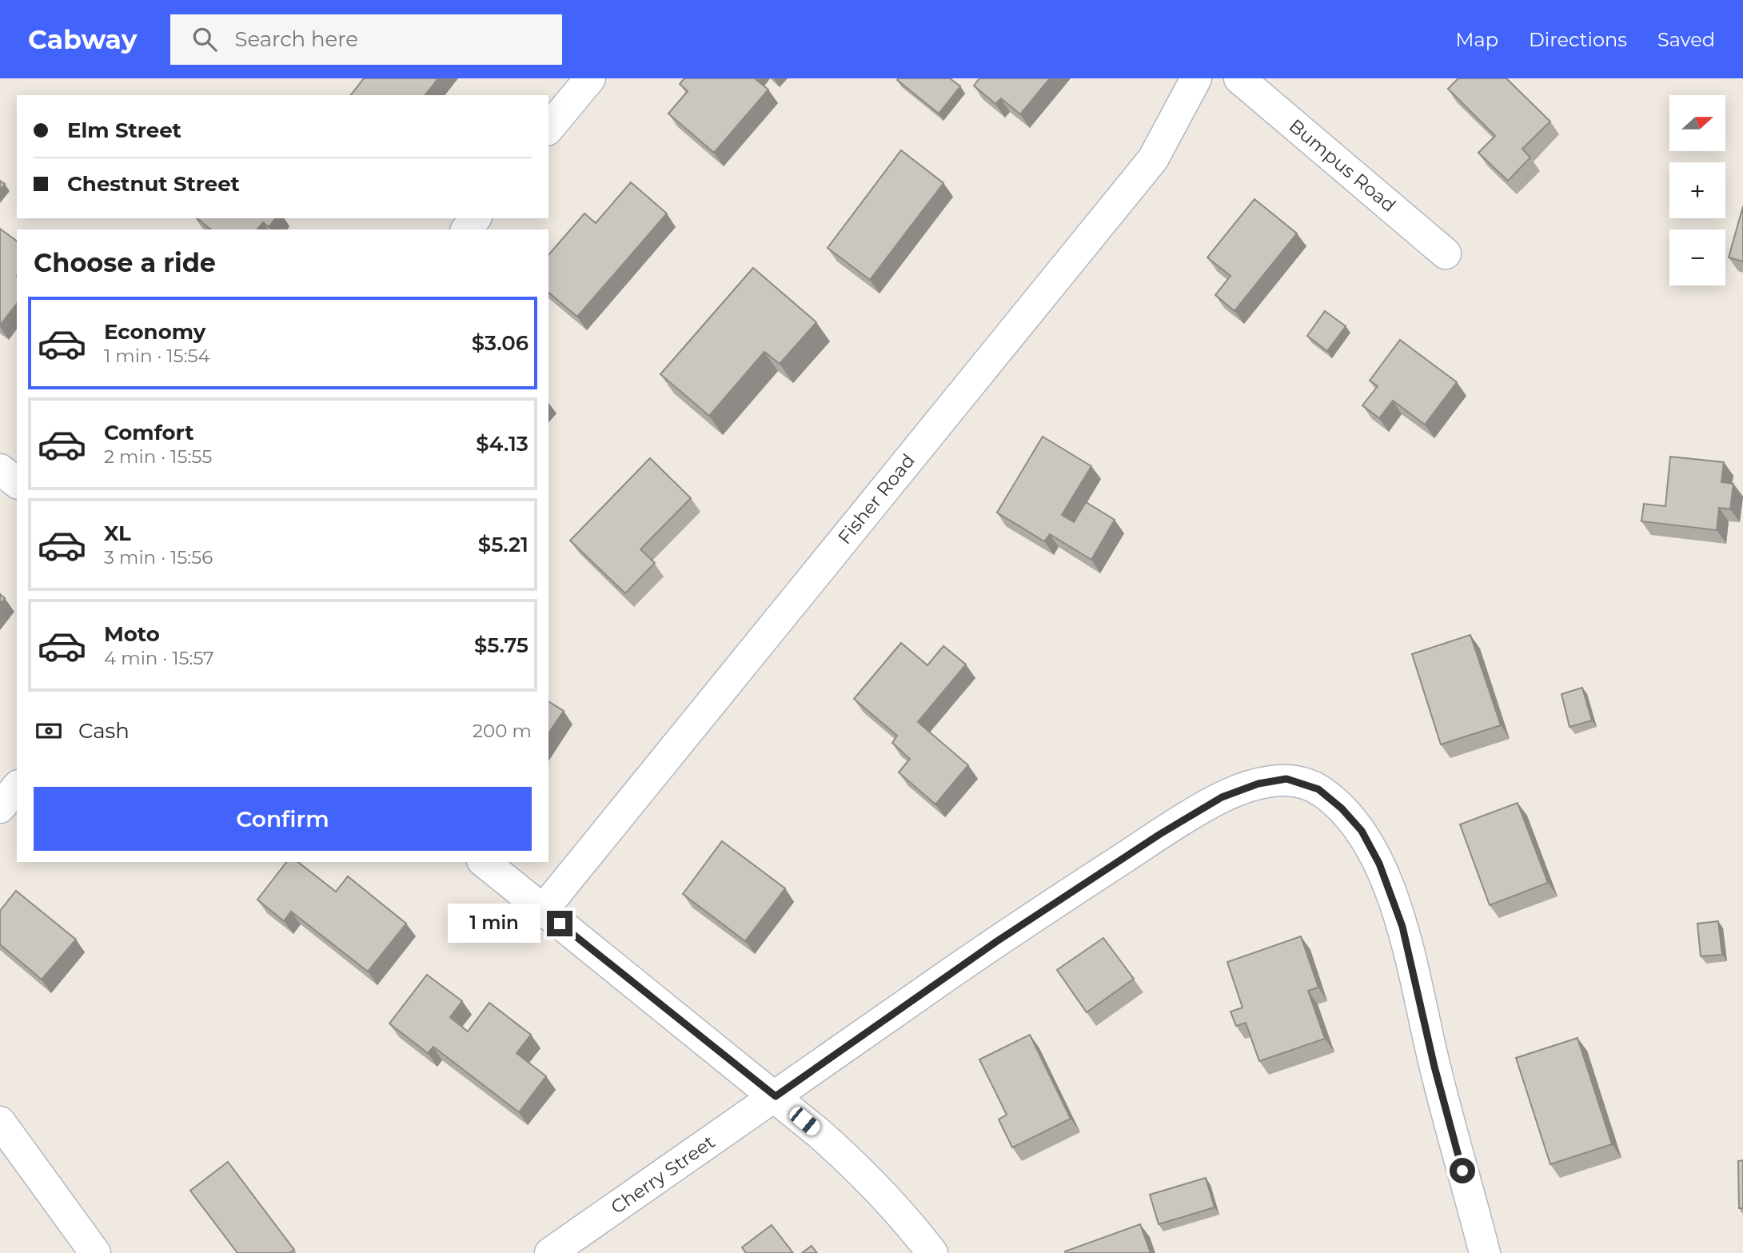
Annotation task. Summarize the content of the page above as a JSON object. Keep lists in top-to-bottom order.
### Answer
{
  "streets": {
    "street": ["Bumpus Road", "Fisher Road", "Cherry Street"]
  },
  "north": "right",
  "page": {
    "header": "Cabway",
    "search": "Search here",
    "nav": ["Map", "Directions", "Saved"],
    "map_buttons": ["+", "−"],
    "banner": ["Elm Street", "Chestnut Street"],
    "heading": "Choose a ride",
    "list": [
      {
        "name": "Economy",
        "note": "1 min · 15:54",
        "value": "$3.06"
      },
      {
        "name": "Comfort",
        "note": "2 min · 15:55",
        "value": "$4.13"
      },
      {
        "name": "XL",
        "note": "3 min · 15:56",
        "value": "$5.21"
      },
      {
        "name": "Moto",
        "note": "4 min · 15:57",
        "value": "$5.75"
      }
    ],
    "pay": ["Cash", "200 m"],
    "buttons": "Confirm",
    "bubble": "1 min"
  }
}
